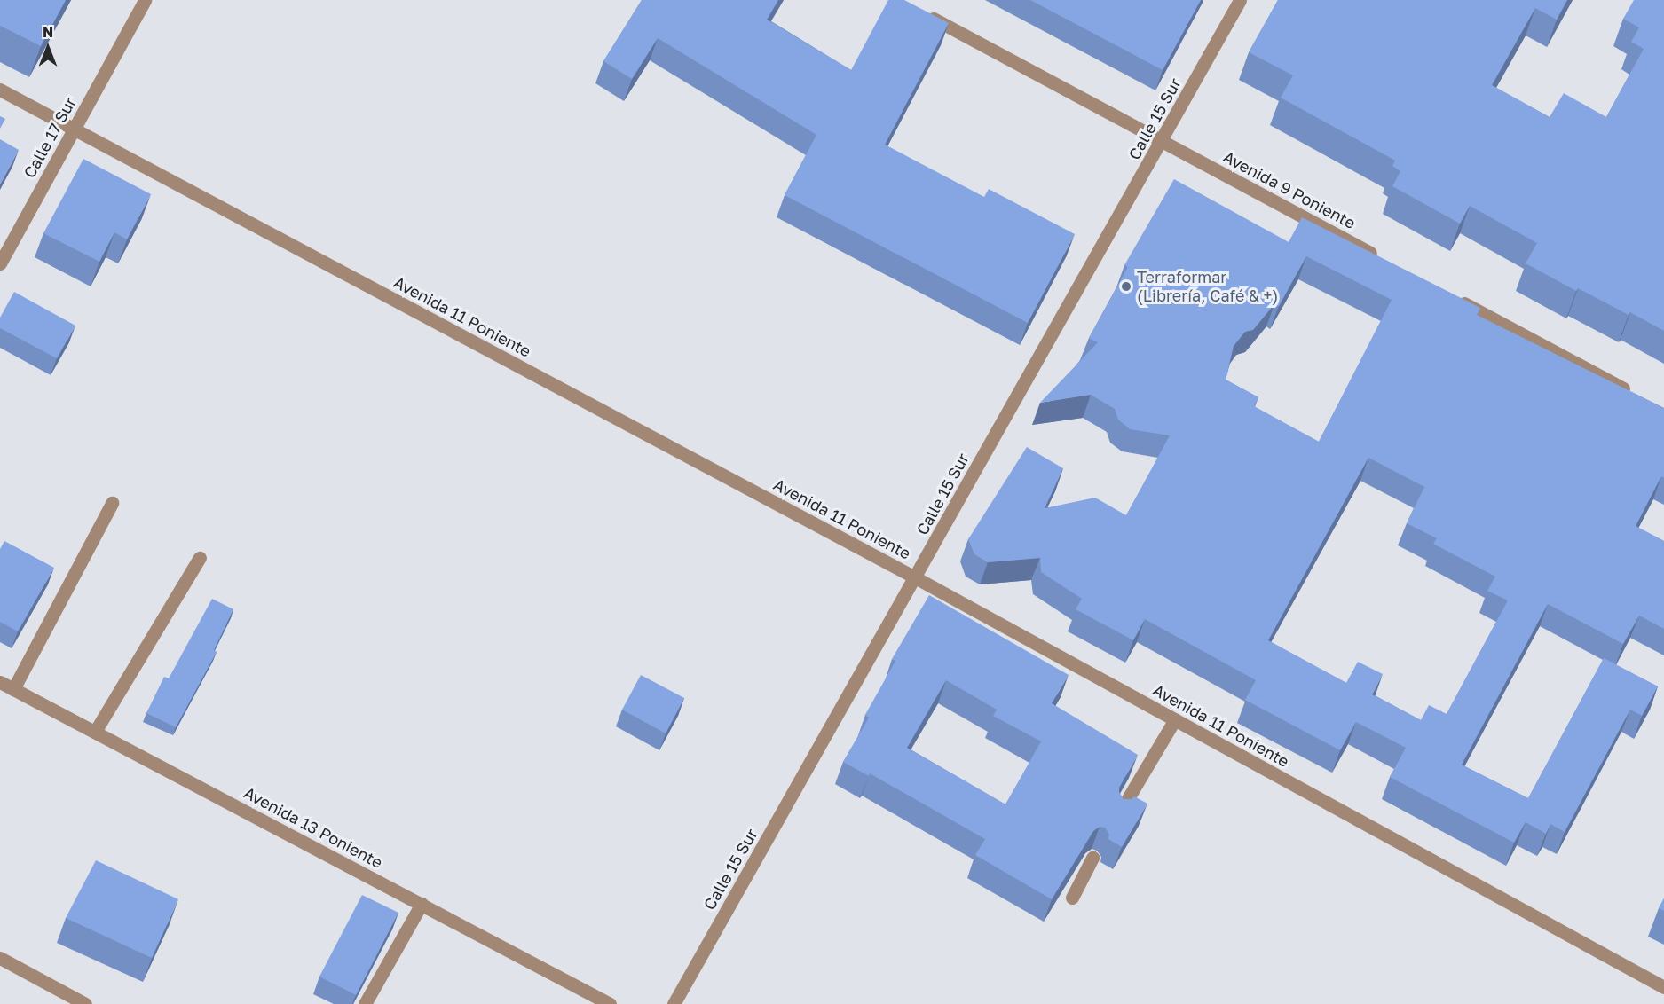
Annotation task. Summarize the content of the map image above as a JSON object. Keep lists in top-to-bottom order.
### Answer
{
  "streets": {
    "street": [
      "Calle 15 Sur",
      "Calle 17 Sur",
      "Avenida 9 Poniente",
      "Avenida 11 Poniente",
      "Avenida 13 Poniente"
    ]
  },
  "crossings": [
    ["Calle 15 Sur", "Avenida 9 Poniente"],
    ["Calle 15 Sur", "Avenida 11 Poniente"],
    ["Calle 17 Sur", "Avenida 11 Poniente"]
  ],
  "places": ["Terraformar (Librería, Café & +)"],
  "north": "top"
}
